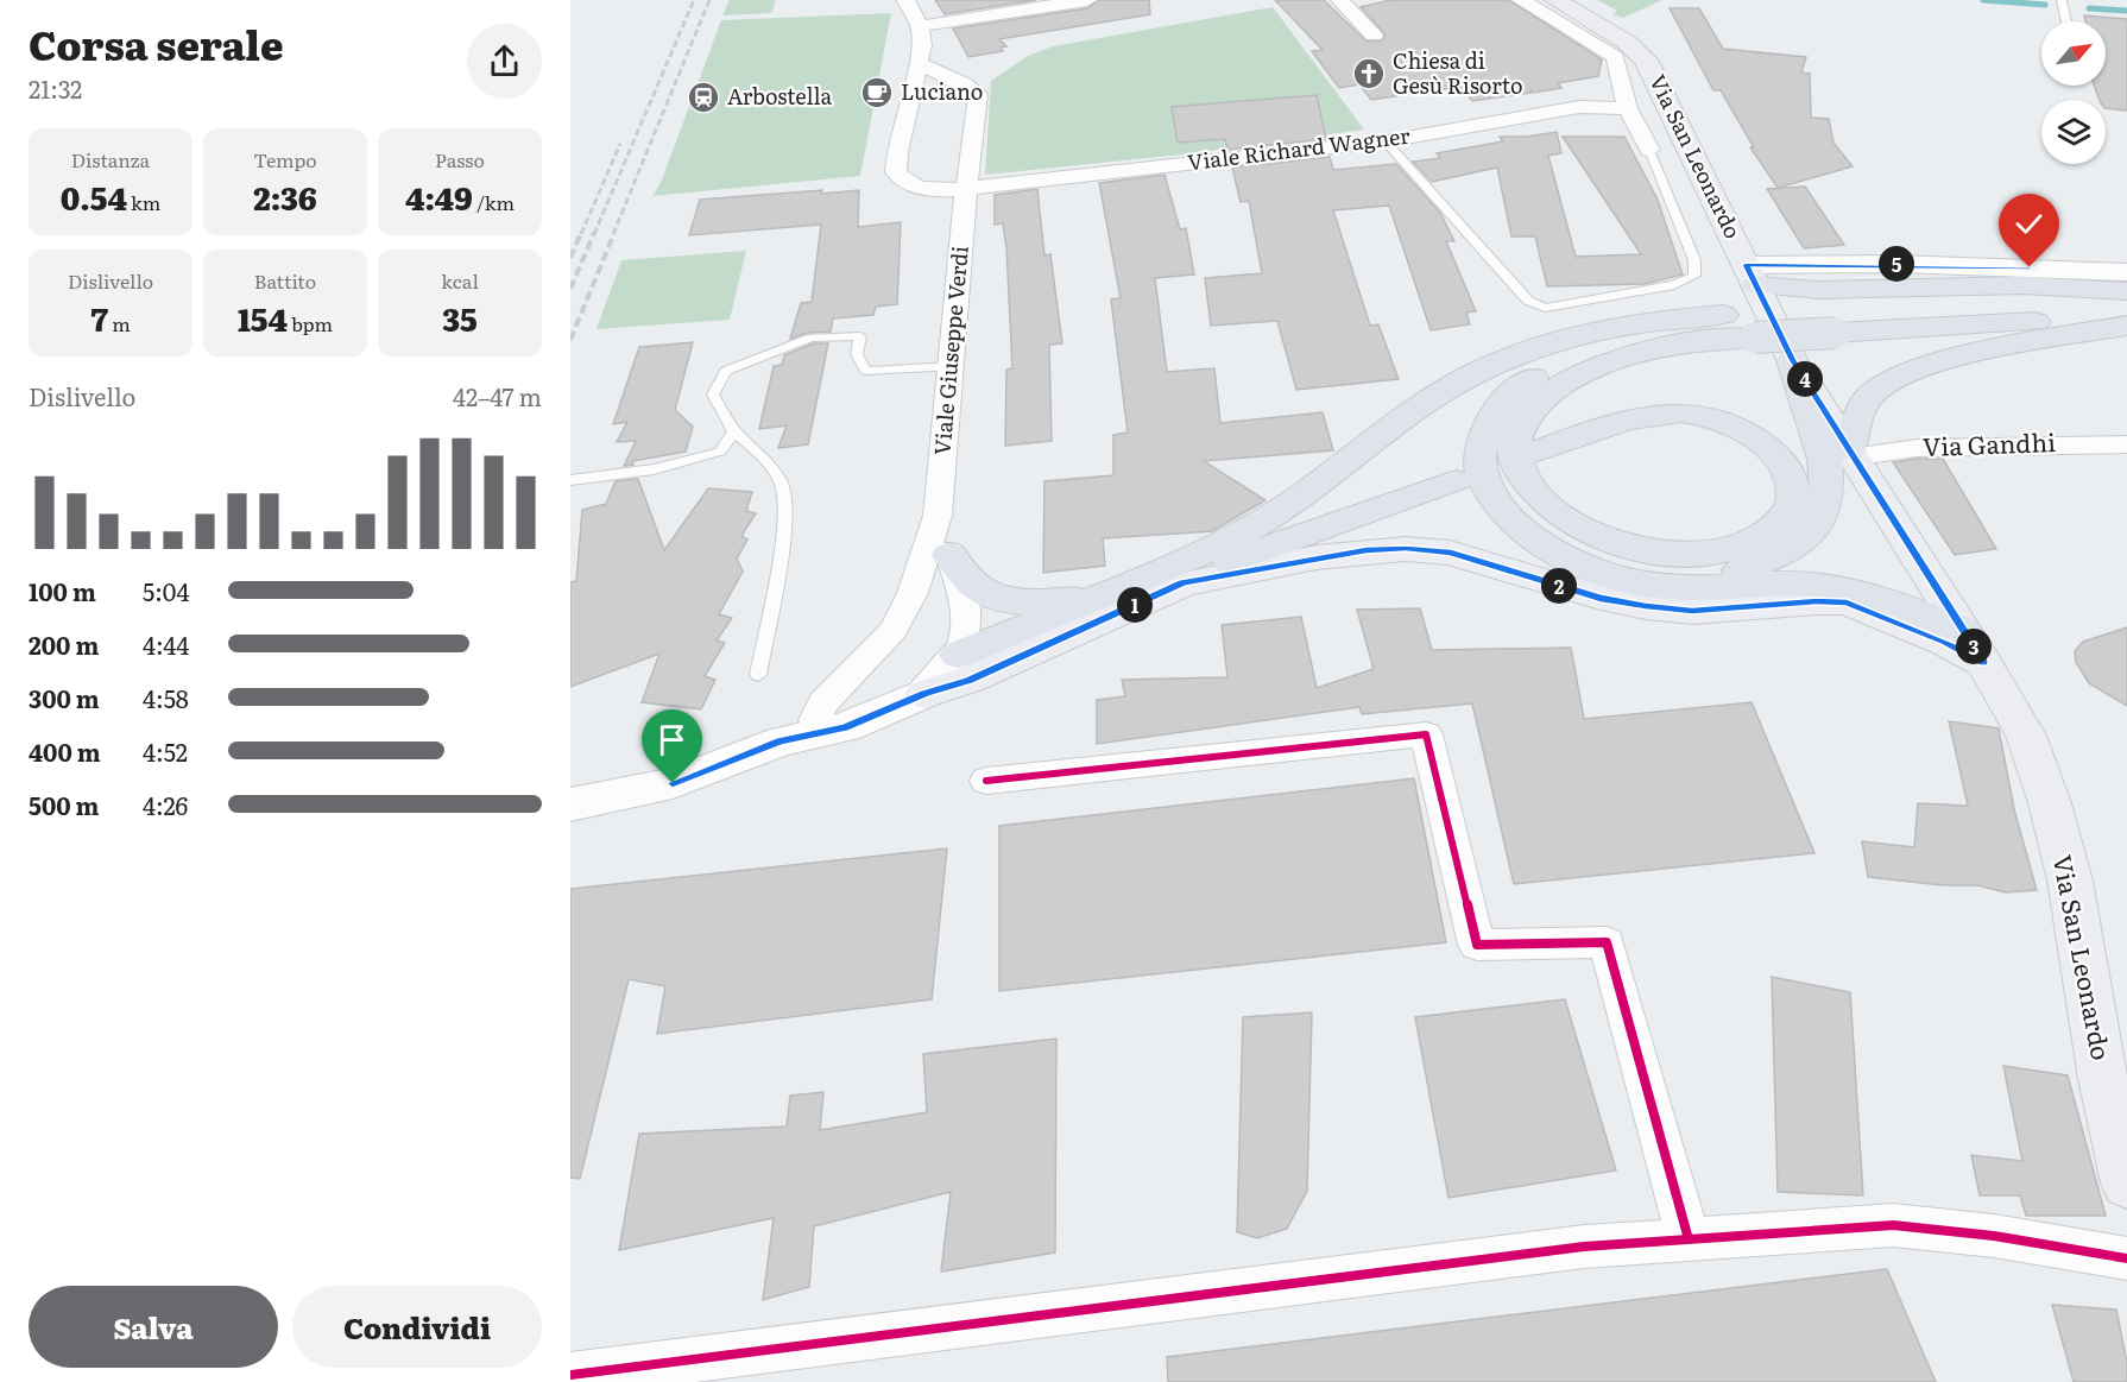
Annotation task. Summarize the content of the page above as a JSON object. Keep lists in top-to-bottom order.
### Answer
{
  "streets": {
    "main road": ["Via San Leonardo"],
    "street": ["Viale Richard Wagner", "Viale Giuseppe Verdi", "Via Gandhi"]
  },
  "crossings": [
    ["Viale Richard Wagner", "Viale Giuseppe Verdi"],
    ["Via San Leonardo", "Via Gandhi"]
  ],
  "places": {
    "church": ["Chiesa di Gesù Risorto"],
    "cafe": ["Luciano"],
    "station": ["Arbostella"]
  },
  "north": "top right",
  "page": {
    "heading": ["Corsa serale", "21:32"],
    "stats": [
      ["Distanza", "0.54 km"],
      ["Tempo", "2:36"],
      ["Passo", "4:49 /km"],
      ["Dislivello", "7 m"],
      ["Battito", "154 bpm"],
      ["kcal", "35"]
    ],
    "pins": [
      "5",
      "4",
      "2",
      "1",
      "3"
    ],
    "chart": ["Dislivello", "42–47 m"],
    "list": [
      {
        "name": "100 m",
        "note": "5:04"
      },
      {
        "name": "200 m",
        "note": "4:44"
      },
      {
        "name": "300 m",
        "note": "4:58"
      },
      {
        "name": "400 m",
        "note": "4:52"
      },
      {
        "name": "500 m",
        "note": "4:26"
      }
    ],
    "buttons": ["Salva", "Condividi"]
  }
}
